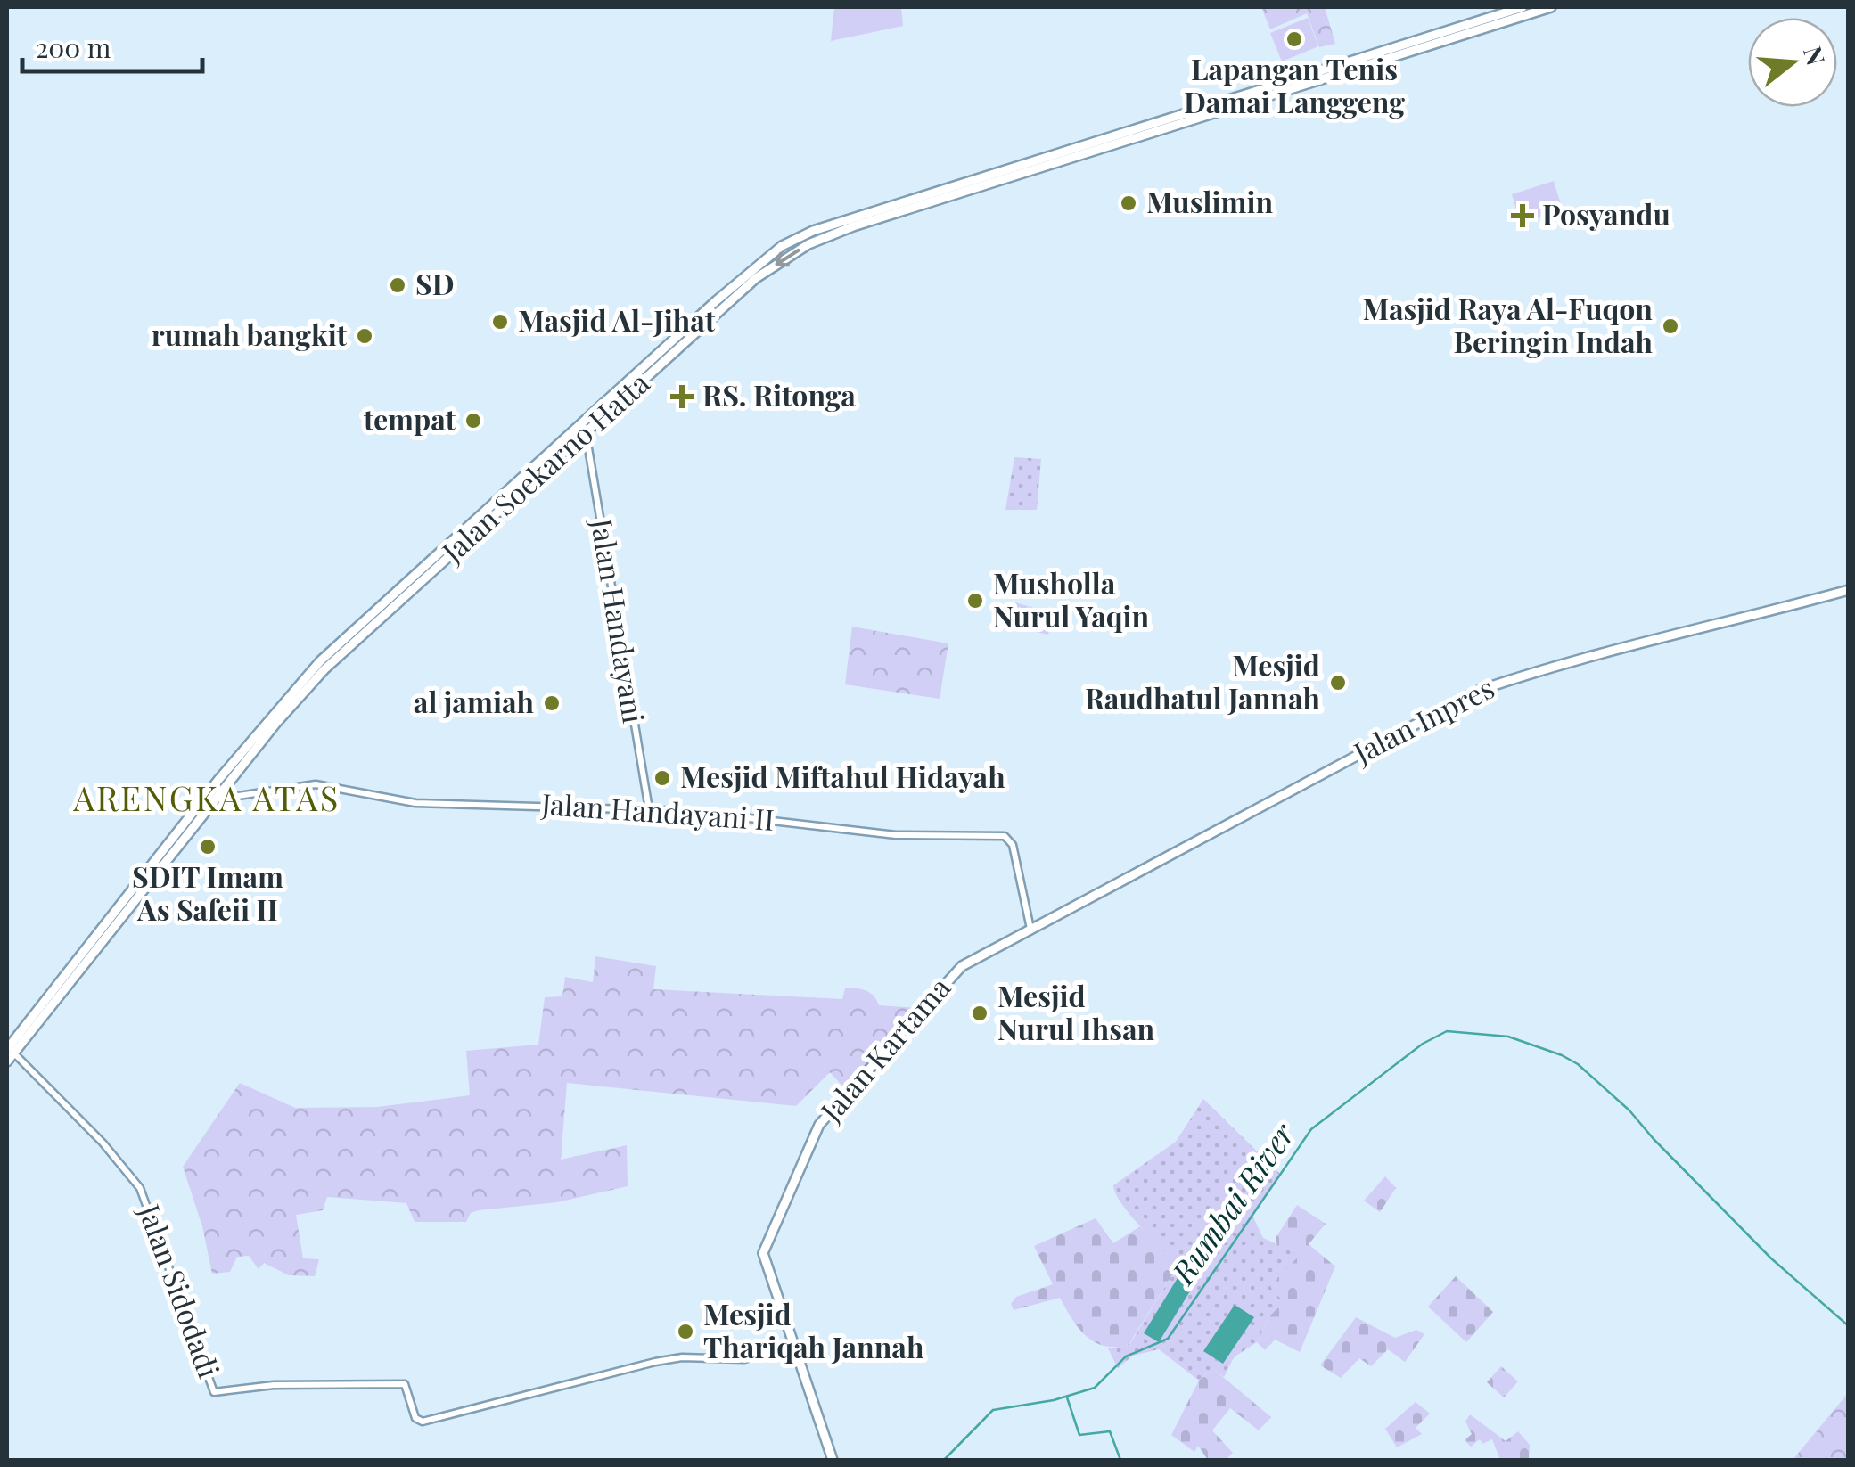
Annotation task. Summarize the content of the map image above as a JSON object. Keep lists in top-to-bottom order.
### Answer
{
  "streets": {
    "main road": ["Jalan Soekarno Hatta", "Jalan Inpres", "Jalan Kartama"],
    "street": ["Jalan Handayani", "Jalan Handayani II", "Jalan Sidodadi"]
  },
  "crossings": [
    ["Jalan Soekarno Hatta", "Jalan Handayani"],
    ["Jalan Soekarno Hatta", "Jalan Handayani II"],
    ["Jalan Soekarno Hatta", "Jalan Sidodadi"],
    ["Jalan Handayani", "Jalan Handayani II"],
    ["Jalan Inpres", "Jalan Handayani II"],
    ["Jalan Inpres", "Jalan Kartama"],
    ["Jalan Handayani II", "Jalan Kartama"],
    ["Jalan Kartama", "Jalan Sidodadi"]
  ],
  "districts": ["ARENGKA ATAS"],
  "water": ["Rumbai River"],
  "places": {
    "other": [
      "Lapangan Tenis Damai Langgeng",
      "Muslimin",
      "SD",
      "Masjid Al-Jihat",
      "Masjid Raya Al-Fuqon Beringin Indah",
      "rumah bangkit",
      "tempat",
      "Musholla Nurul Yaqin",
      "Mesjid Raudhatul Jannah",
      "al jamiah",
      "Mesjid Miftahul Hidayah",
      "SDIT Imam As Safeii II",
      "Mesjid Nurul Ihsan",
      "Mesjid Thariqah Jannah"
    ],
    "health": ["Posyandu", "RS. Ritonga"]
  },
  "scale_bar": "200 m",
  "north": "right"
}
